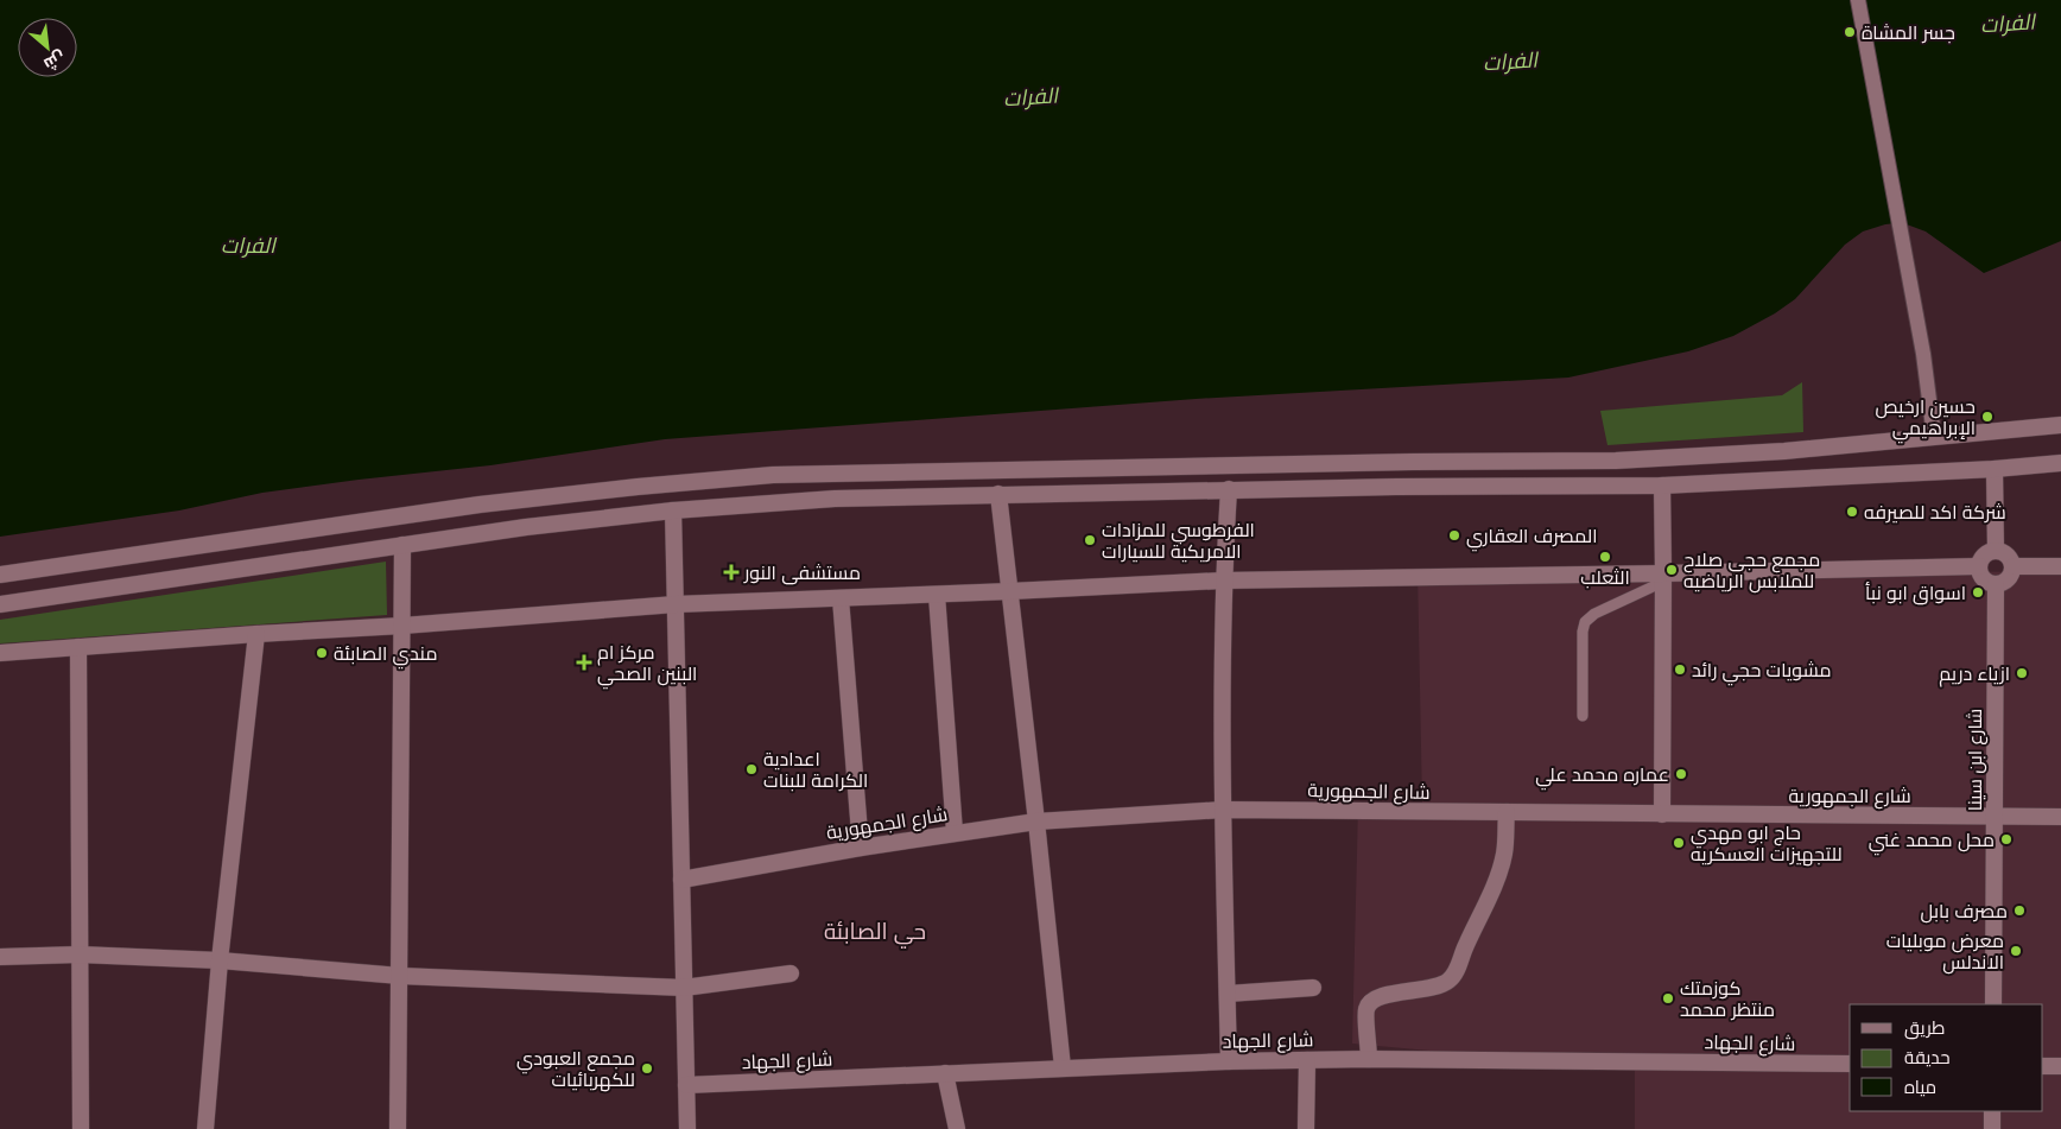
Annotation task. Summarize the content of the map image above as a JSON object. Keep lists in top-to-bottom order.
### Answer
{
  "streets": {
    "street": ["شارع ابن سينا", "شارع الجمهورية", "شارع الجهاد"]
  },
  "crossings": [
    ["شارع ابن سينا", "شارع الجمهورية"]
  ],
  "districts": ["حي الصابئة"],
  "water": ["الفرات"],
  "places": {
    "other": [
      "جسر المشاة",
      "حسين ارخيص الإبراهيمي",
      "شركة اكد للصيرفه",
      "المصرف العقاري",
      "الفرطوسي للمزادات الامريكية للسيارات",
      "الثعلب",
      "مجمع حجي صلاح للملابس الرياضيه",
      "اسواق ابو نبأ",
      "مندي الصابئة",
      "مشويات حجي رائد",
      "ازياء دريم",
      "اعدادية الكرامة للبنات",
      "عماره محمد علي",
      "محل محمد غني",
      "حاج ابو مهدي للتجهيزات العسكريه",
      "مصرف بابل",
      "معرض موبليات الاندلس",
      "كوزمتك منتظر محمد",
      "مجمع العبودي للكهربائيات"
    ],
    "health": ["مستشفى النور", "مركز ام البنين الصحي"]
  },
  "legend": ["طريق", "حديقة", "مياه"],
  "north": "bottom right"
}
